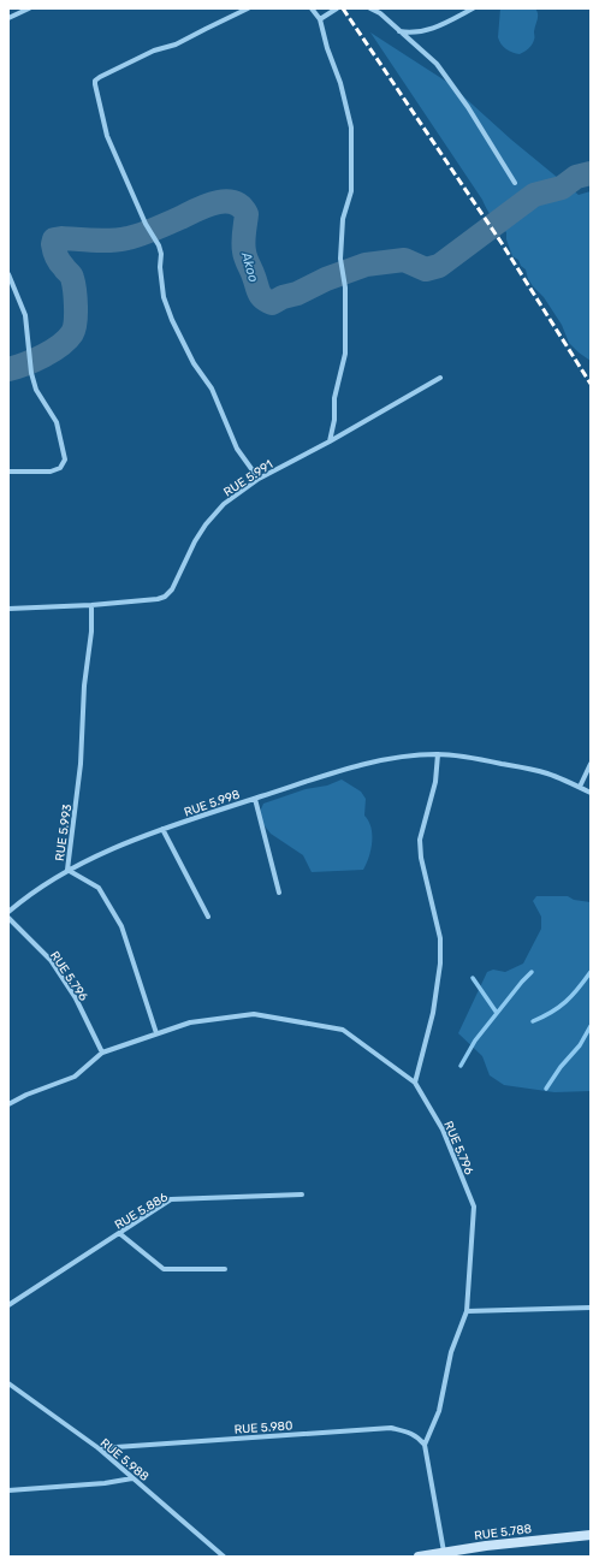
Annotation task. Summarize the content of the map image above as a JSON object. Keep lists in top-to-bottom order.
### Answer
{
  "streets": {
    "street": [
      "RUE 5.991",
      "RUE 5.998",
      "RUE 5.993",
      "RUE 5.796",
      "RUE 5.886",
      "RUE 5.980",
      "RUE 5.988",
      "RUE 5.788"
    ]
  },
  "crossings": [
    ["RUE 5.991", "RUE 5.993"],
    ["RUE 5.998", "RUE 5.993"],
    ["RUE 5.993", "RUE 5.796"],
    ["RUE 5.796", "RUE 5.980"],
    ["RUE 5.980", "RUE 5.988"]
  ],
  "water": ["Akoo"]
}
